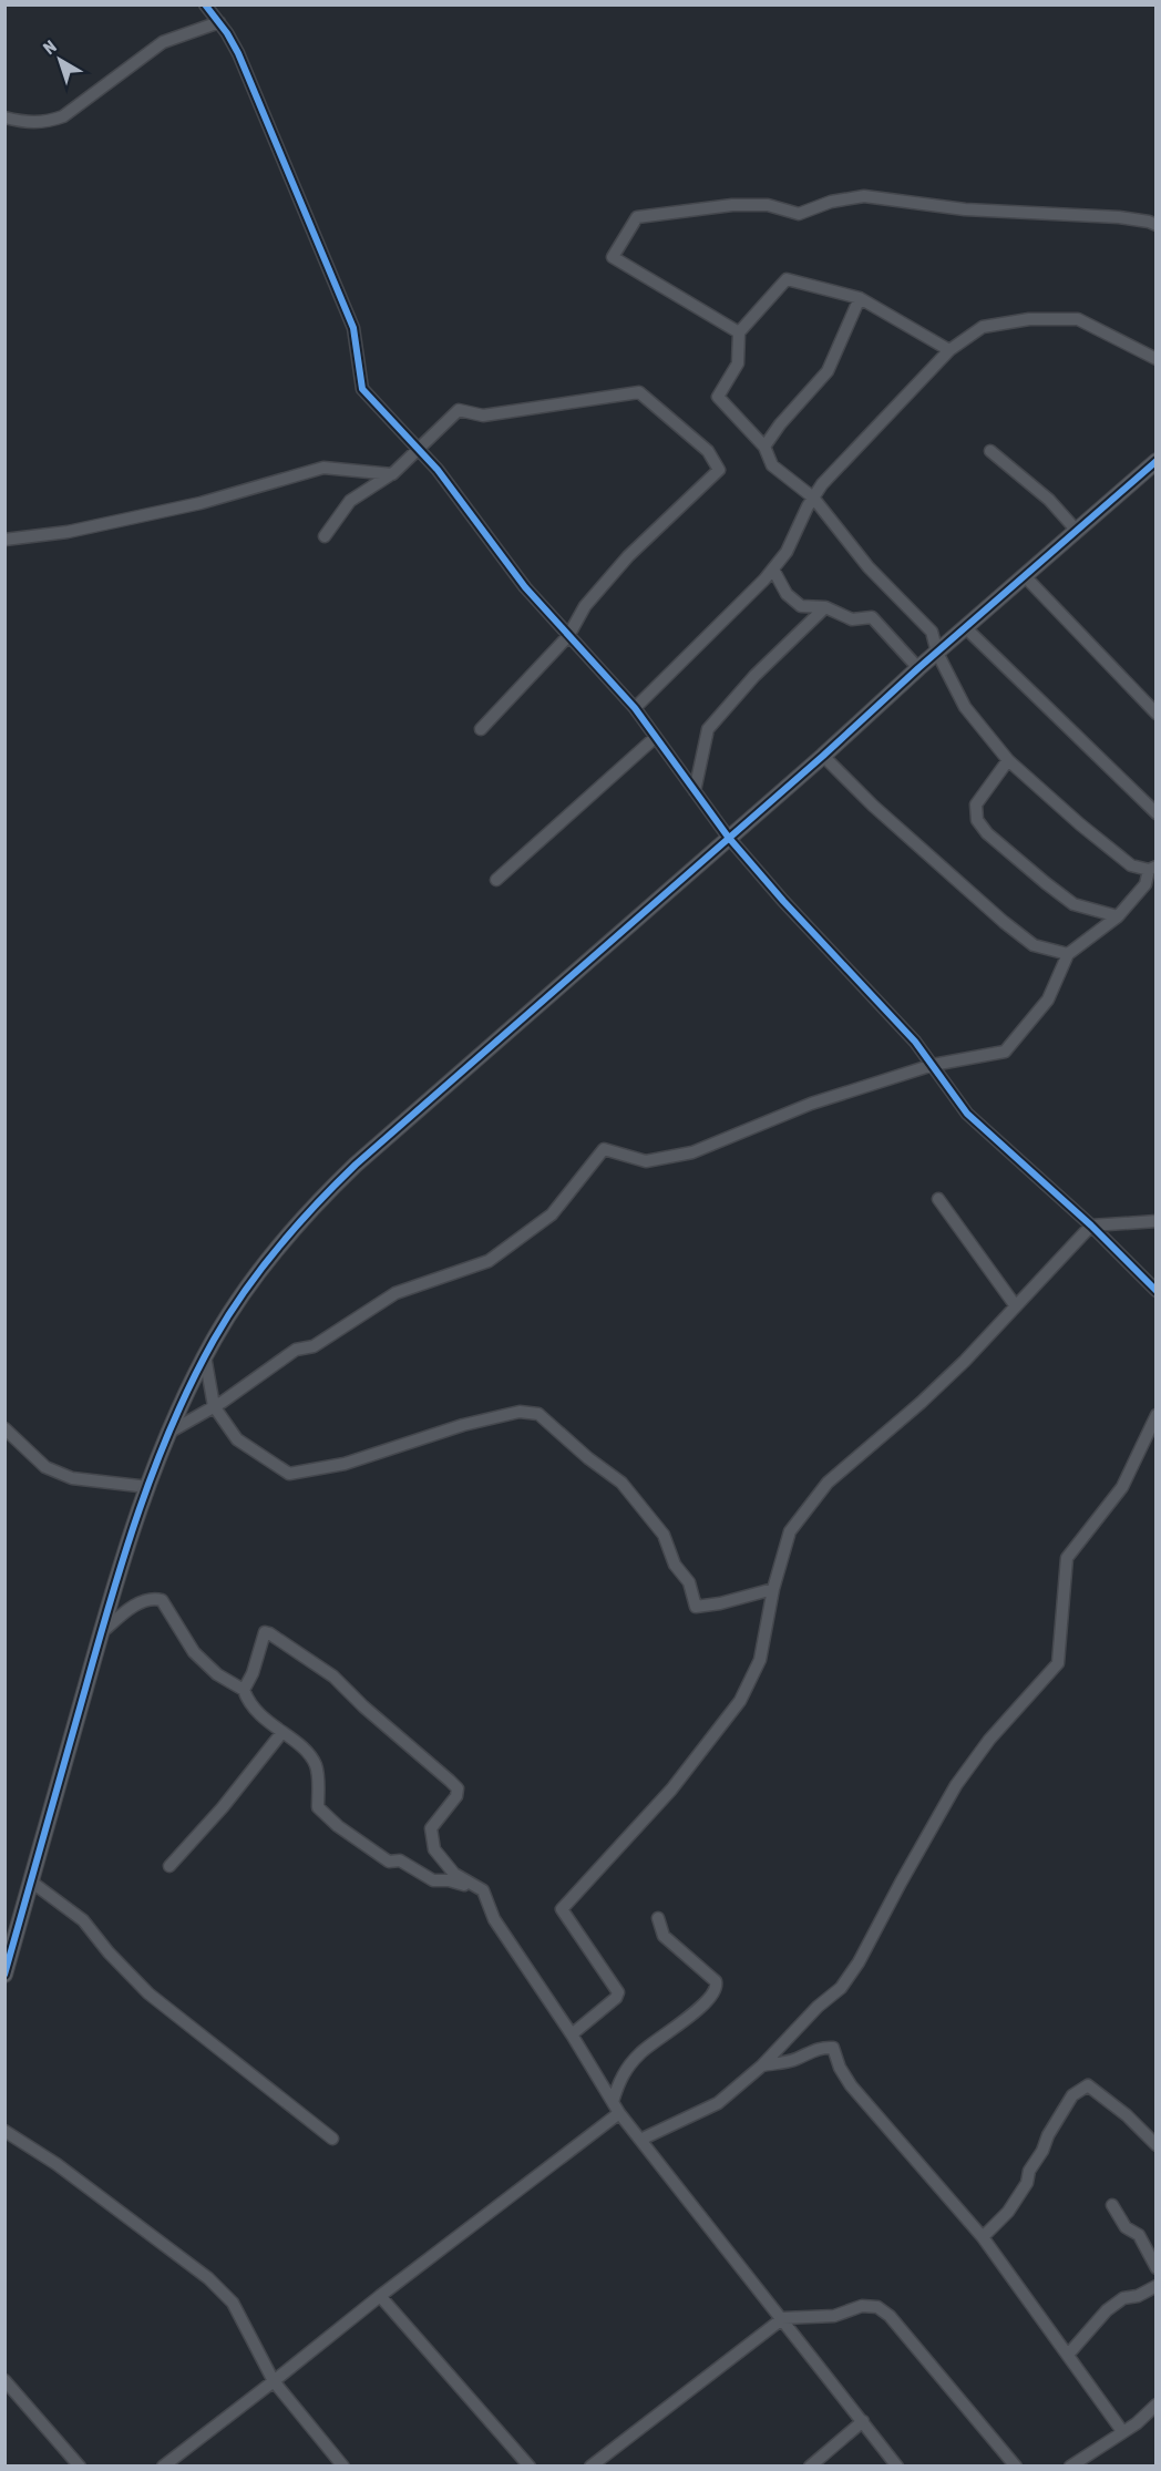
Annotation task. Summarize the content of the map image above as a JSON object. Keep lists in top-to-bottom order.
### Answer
{
  "north": "top left"
}
